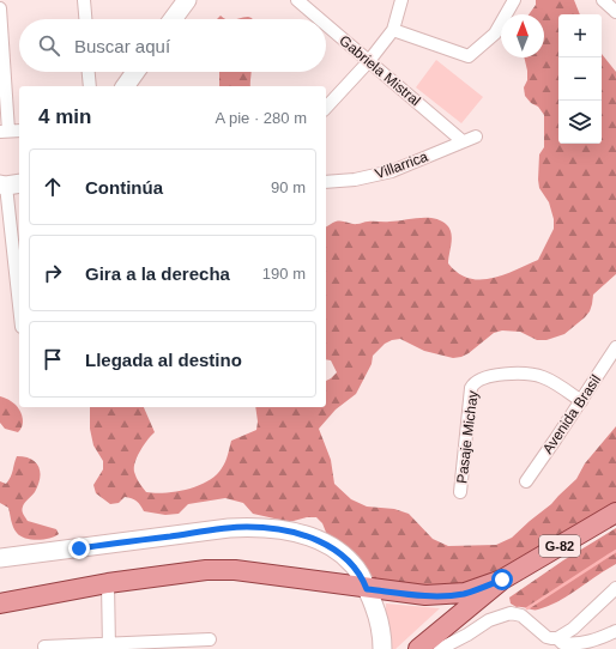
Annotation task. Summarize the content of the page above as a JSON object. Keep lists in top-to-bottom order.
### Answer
{
  "streets": {
    "main road": ["G-82"],
    "street": [
      "Gabriela Mistral",
      "Villarrica",
      "Avenida Brasil",
      "Pasaje Michay"
    ]
  },
  "crossings": [
    ["Gabriela Mistral", "Villarrica"],
    ["Avenida Brasil", "Pasaje Michay"]
  ],
  "north": "top",
  "page": {
    "map_buttons": ["+", "−"],
    "search": "Buscar aquí",
    "heading": ["4 min", "A pie · 280 m"],
    "list": [
      ["Continúa", "90 m"],
      ["Gira a la derecha", "190 m"],
      "Llegada al destino"
    ]
  }
}
